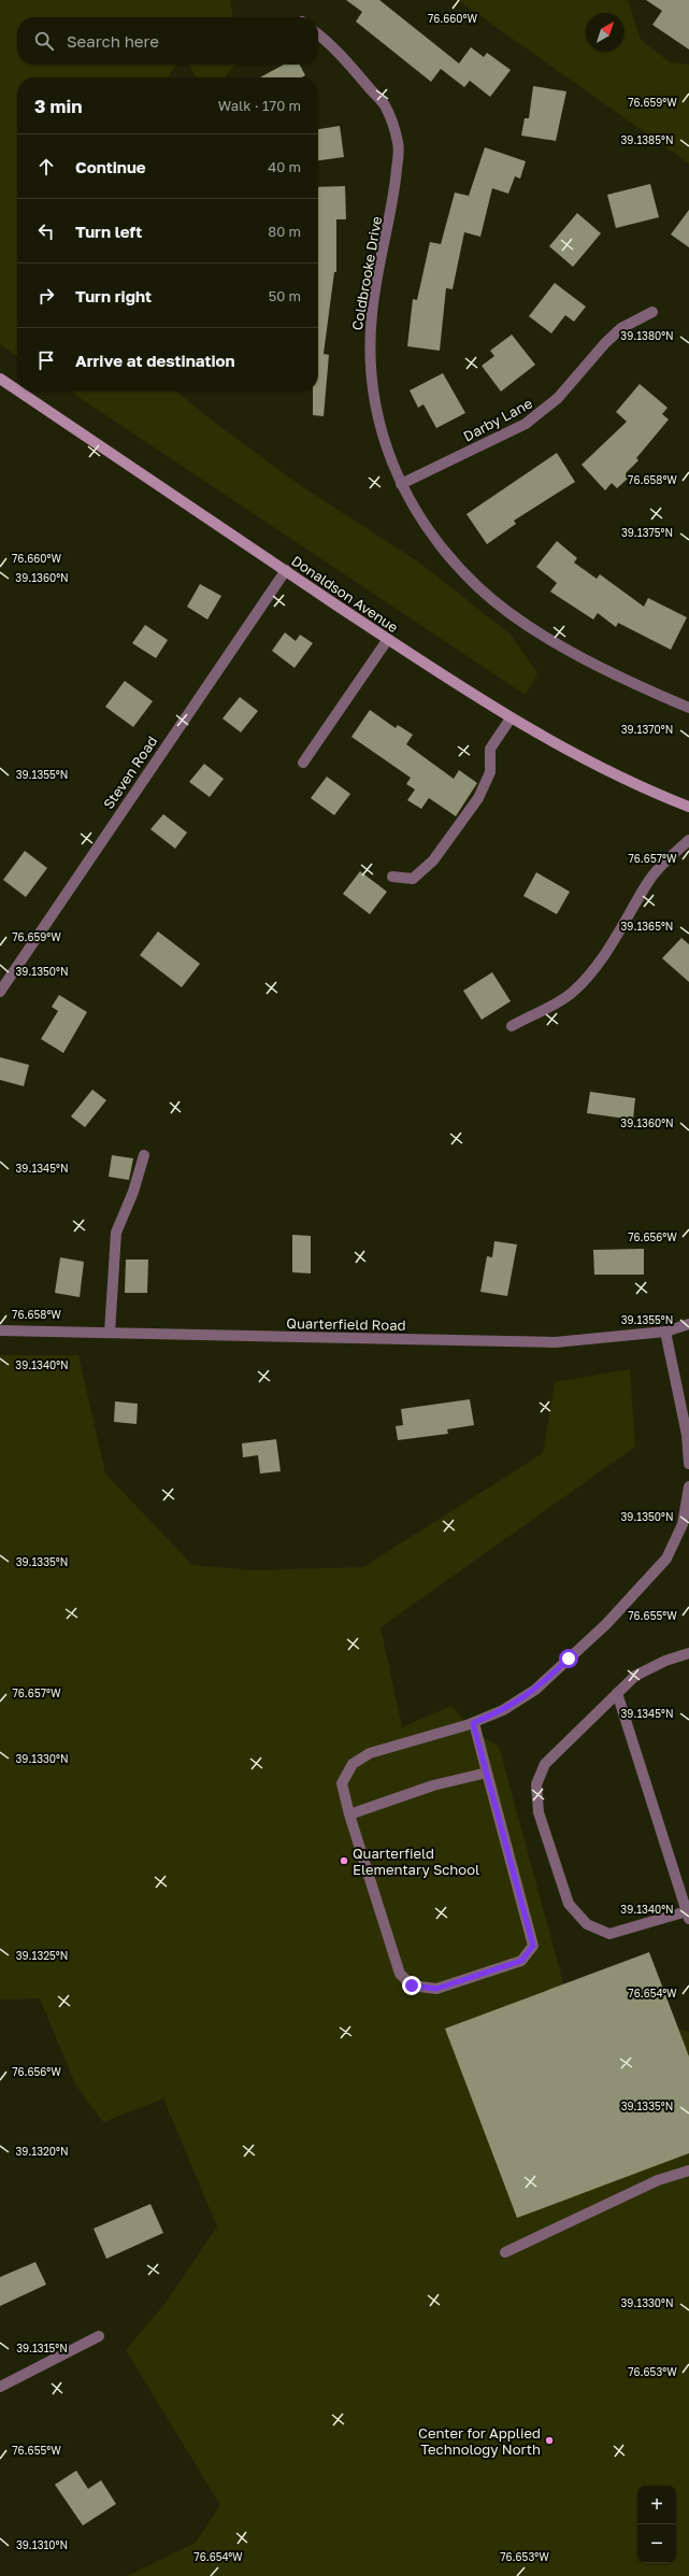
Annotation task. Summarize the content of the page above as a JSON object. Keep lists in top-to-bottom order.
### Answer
{
  "streets": {
    "main road": ["Donaldson Avenue"],
    "street": [
      "Coldbrooke Drive",
      "Darby Lane",
      "Steven Road",
      "Quarterfield Road"
    ]
  },
  "crossings": [
    ["Coldbrooke Drive", "Darby Lane"],
    ["Donaldson Avenue", "Steven Road"]
  ],
  "places": ["Quarterfield Elementary School", "Center for Applied Technology North"],
  "north": "top right",
  "page": {
    "search": "Search here",
    "heading": ["3 min", "Walk · 170 m"],
    "list": [
      ["Continue", "40 m"],
      ["Turn left", "80 m"],
      ["Turn right", "50 m"],
      "Arrive at destination"
    ],
    "map_buttons": ["+", "−"]
  },
  "coordinates": [
    "76.660°W",
    "76.659°W",
    "39.1385°N",
    "39.1380°N",
    "76.658°W",
    "39.1375°N",
    "39.1360°N",
    "39.1370°N",
    "39.1355°N",
    "76.657°W",
    "39.1365°N",
    "39.1350°N",
    "39.1345°N",
    "76.656°W",
    "39.1340°N",
    "39.1335°N",
    "76.655°W",
    "39.1330°N",
    "39.1325°N",
    "76.654°W",
    "39.1320°N",
    "39.1315°N",
    "76.653°W",
    "39.1310°N"
  ]
}
